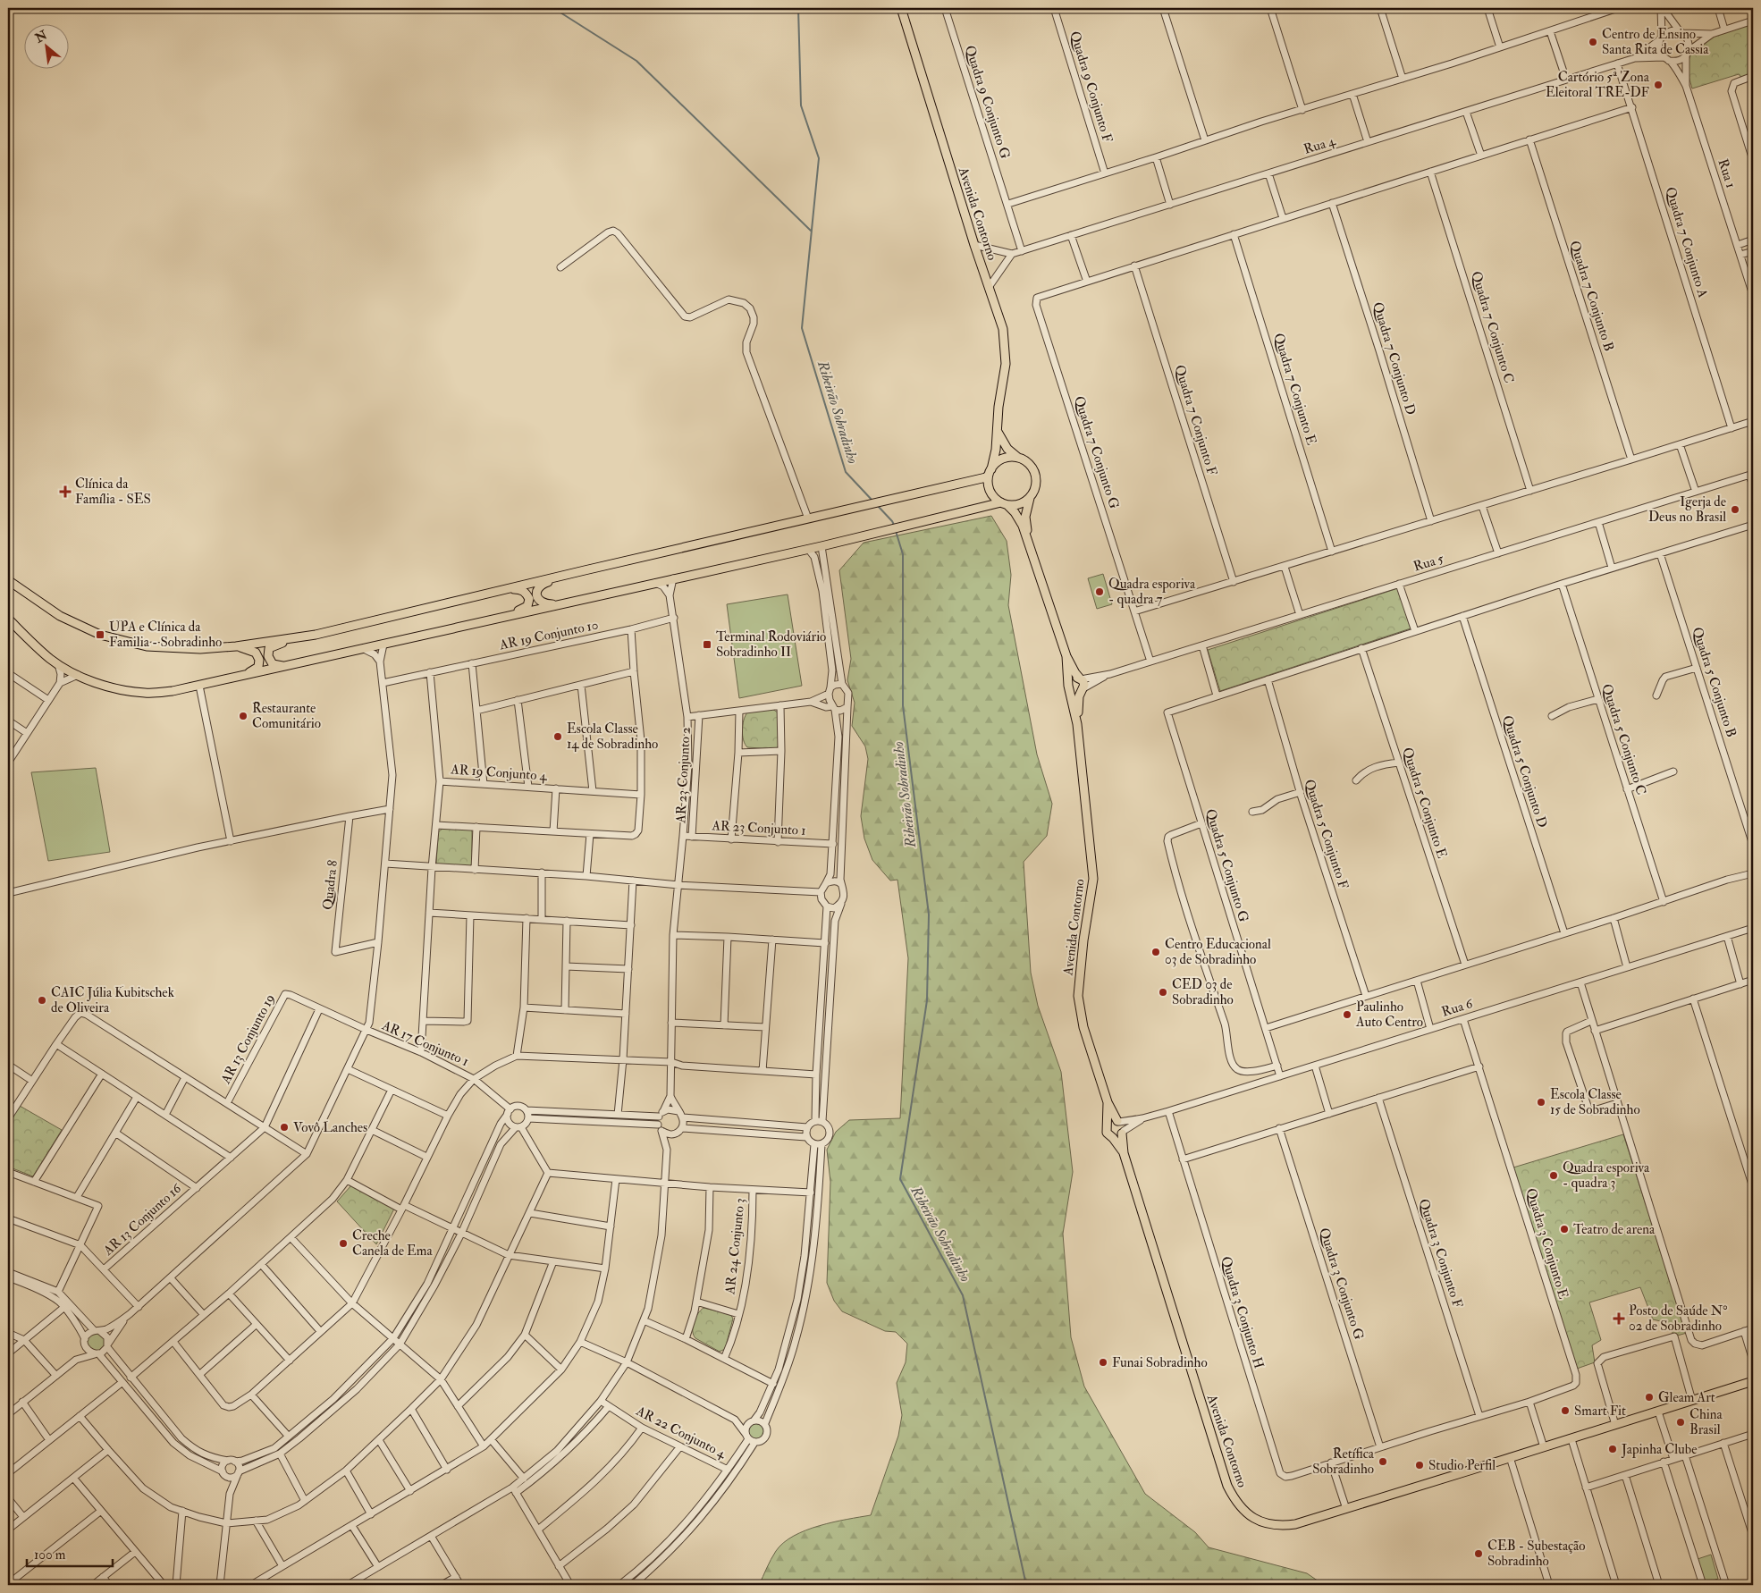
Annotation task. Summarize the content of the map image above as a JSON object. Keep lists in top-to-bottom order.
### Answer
{
  "streets": {
    "main road": ["Avenida Contorno"],
    "street": [
      "Quadra 9 Conjunto F",
      "Quadra 9 Conjunto G",
      "Rua 4",
      "Rua 1",
      "Quadra 7 Conjunto A",
      "Quadra 7 Conjunto B",
      "Quadra 7 Conjunto C",
      "Quadra 7 Conjunto D",
      "Quadra 7 Conjunto E",
      "Quadra 7 Conjunto F",
      "Quadra 7 Conjunto G",
      "Rua 5",
      "AR 19 Conjunto 10",
      "Quadra 5 Conjunto B",
      "Quadra 5 Conjunto C",
      "Quadra 5 Conjunto D",
      "AR 19 Conjunto 4",
      "AR 23 Conjunto 2",
      "Quadra 5 Conjunto E",
      "AR 23 Conjunto 1",
      "Quadra 5 Conjunto F",
      "Quadra 5 Conjunto G",
      "Quadra 8",
      "Rua 6",
      "AR 13 Conjunto 19",
      "AR 17 Conjunto 1",
      "AR 13 Conjunto 16",
      "Quadra 3 Conjunto E",
      "AR 24 Conjunto 3",
      "Quadra 3 Conjunto F",
      "Quadra 3 Conjunto G",
      "Quadra 3 Conjunto H",
      "AR 22 Conjunto 4"
    ]
  },
  "crossings": [
    ["Quadra 9 Conjunto G", "Rua 4"],
    ["Rua 4", "Quadra 7 Conjunto A"],
    ["Avenida Contorno", "Rua 5"],
    ["Avenida Contorno", "Rua 6"],
    ["Quadra 7 Conjunto G", "Rua 5"],
    ["AR 23 Conjunto 2", "AR 23 Conjunto 1"],
    ["Quadra 5 Conjunto G", "Rua 6"],
    ["Rua 6", "Quadra 3 Conjunto E"],
    ["Rua 6", "Quadra 3 Conjunto H"],
    ["AR 13 Conjunto 19", "AR 17 Conjunto 1"]
  ],
  "water": ["Ribeirão Sobradinho"],
  "places": {
    "other": [
      "Centro de Ensino Santa Rita de Cassia",
      "Cartório 5ª Zona Eleitoral TRE-DF",
      "Igerja de Deus no Brasil",
      "Quadra esporiva - quadra 7",
      "Restaurante Comunitário",
      "Escola Classe 14 de Sobradinho",
      "Centro Educacional 03 de Sobradinho",
      "CED 03 de Sobradinho",
      "CAIC Júlia Kubitschek de Oliveira",
      "Paulinho Auto Centro",
      "Escola Classe 15 de Sobradinho",
      "Vovô Lanches",
      "Quadra esporiva - quadra 3",
      "Teatro de arena",
      "Creche Canela de Ema",
      "Funai Sobradinho",
      "Gleam Art",
      "Smart Fit",
      "China Brasil",
      "Japinha Clube",
      "Retífica Sobradinho",
      "Studio Perfil",
      "CEB - Subestação Sobradinho"
    ],
    "health": ["Clínica da Família - SES", "Posto de Saúde N° 02 de Sobradinho"],
    "transit": ["UPA e Clínica da Familia - Sobradinho", "Terminal Rodoviário Sobradinho II"]
  },
  "scale_bar": "100 m",
  "north": "top left"
}
